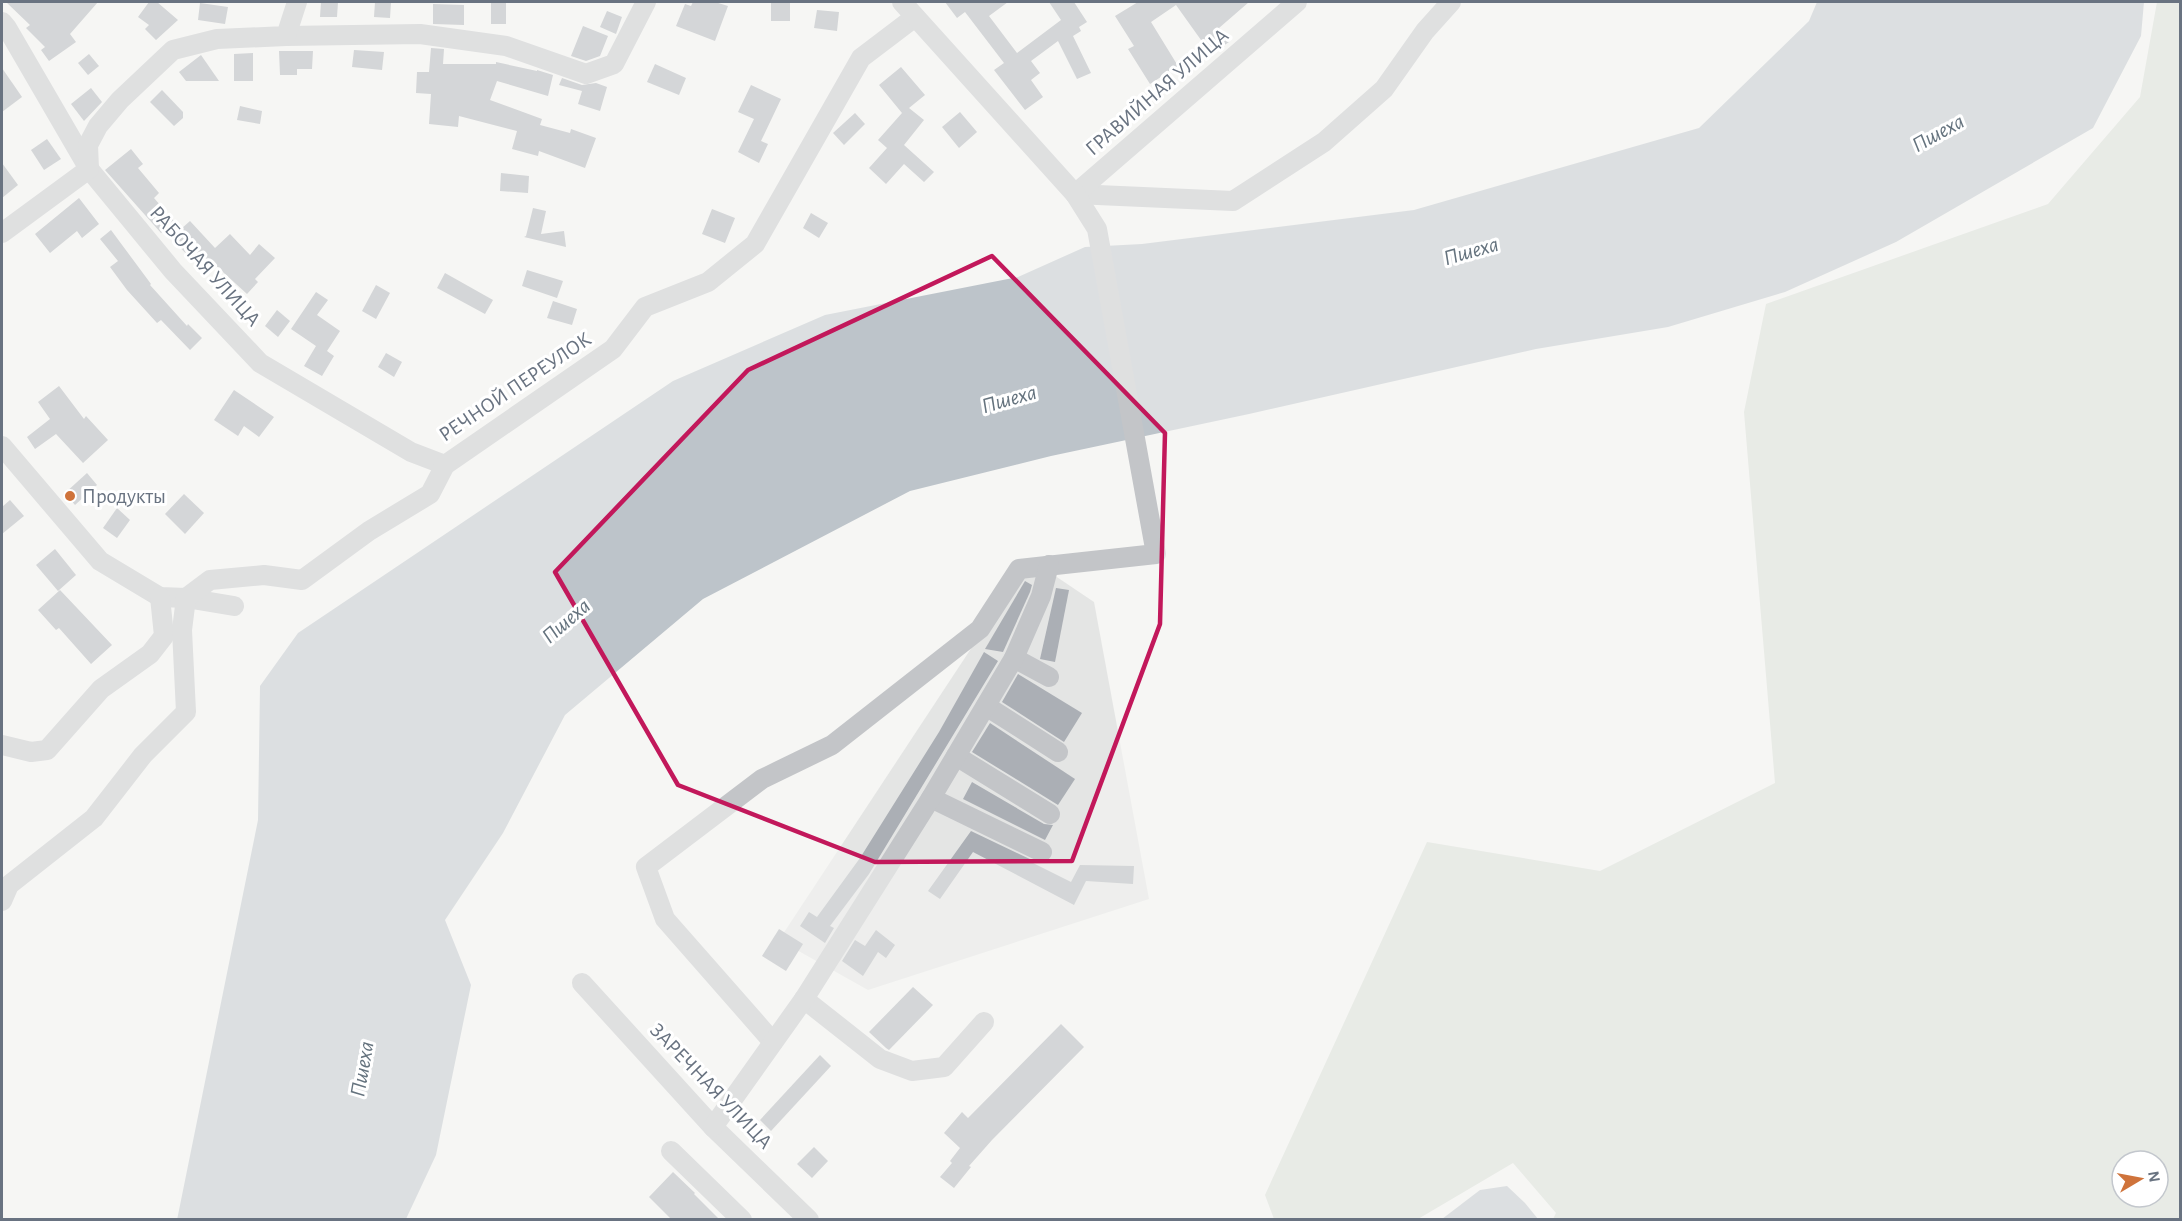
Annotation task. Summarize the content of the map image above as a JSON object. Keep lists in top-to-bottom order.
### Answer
{
  "streets": {
    "street": [
      "ГРАВИЙНАЯ УЛИЦА",
      "РАБОЧАЯ УЛИЦА",
      "РЕЧНОЙ ПЕРЕУЛОК",
      "ЗАРЕЧНАЯ УЛИЦА"
    ]
  },
  "crossings": [
    ["РАБОЧАЯ УЛИЦА", "РЕЧНОЙ ПЕРЕУЛОК"]
  ],
  "water": ["Пшеха"],
  "places": ["Продукты"],
  "north": "right"
}
